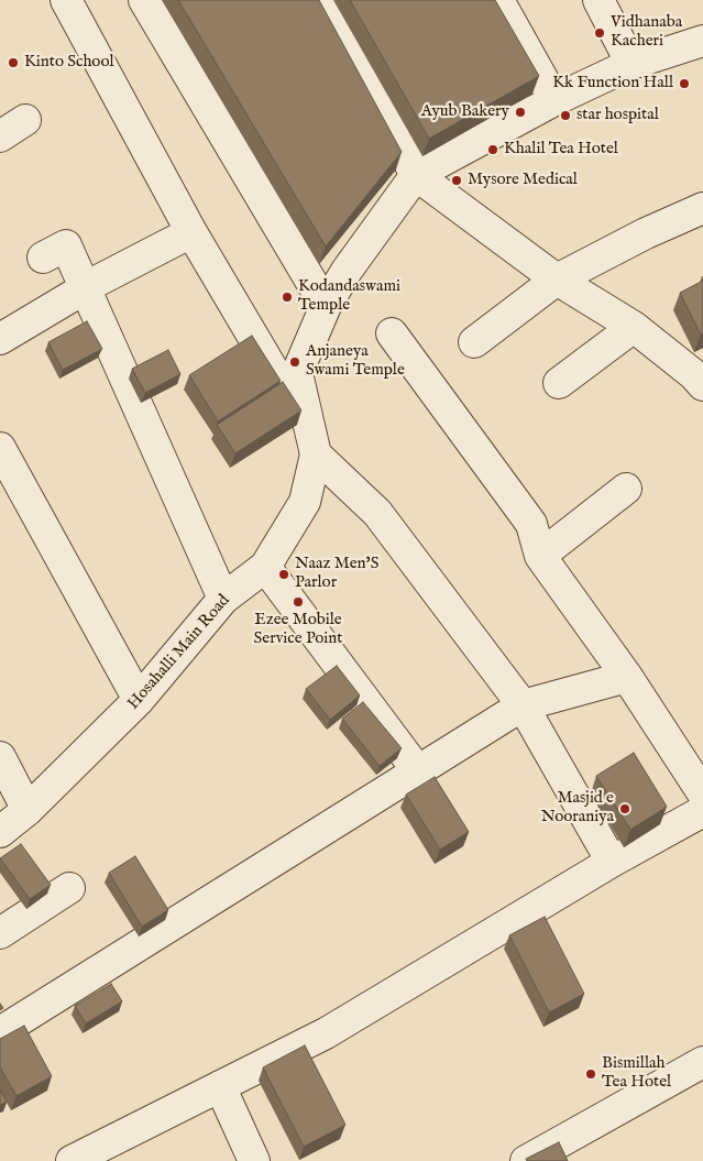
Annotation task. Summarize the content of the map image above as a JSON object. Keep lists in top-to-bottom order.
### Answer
{
  "streets": {
    "street": ["Hosahalli Main Road"]
  },
  "places": [
    "Vidhanaba Kacheri",
    "Kinto School",
    "Kk Function Hall",
    "Ayub Bakery",
    "star hospital",
    "Khalil Tea Hotel",
    "Mysore Medical",
    "Kodandaswami Temple",
    "Anjaneya Swami Temple",
    "Naaz Men'S Parlor",
    "Ezee Mobile Service Point",
    "Masjid e Nooraniya",
    "Bismillah Tea Hotel"
  ]
}
